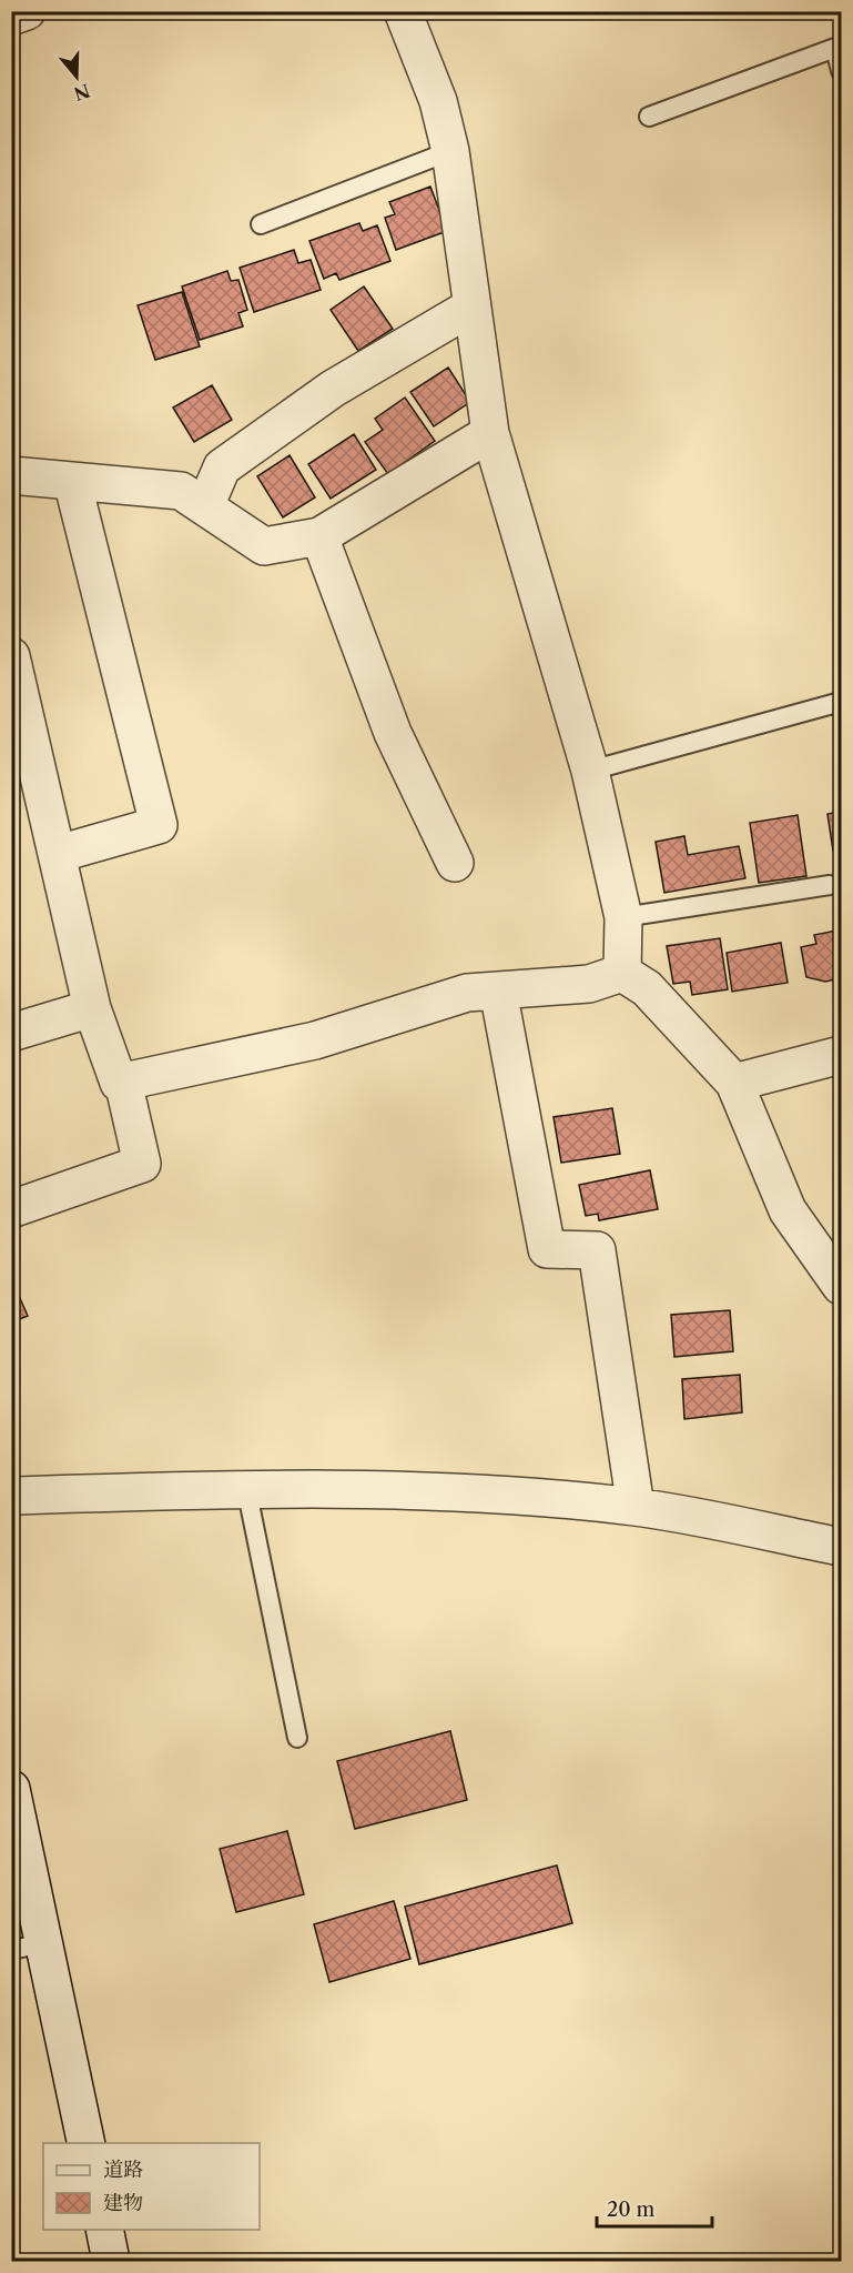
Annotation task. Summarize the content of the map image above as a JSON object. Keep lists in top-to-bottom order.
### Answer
{
  "legend": ["道路", "建物"],
  "scale_bar": "20 m",
  "north": "bottom"
}
